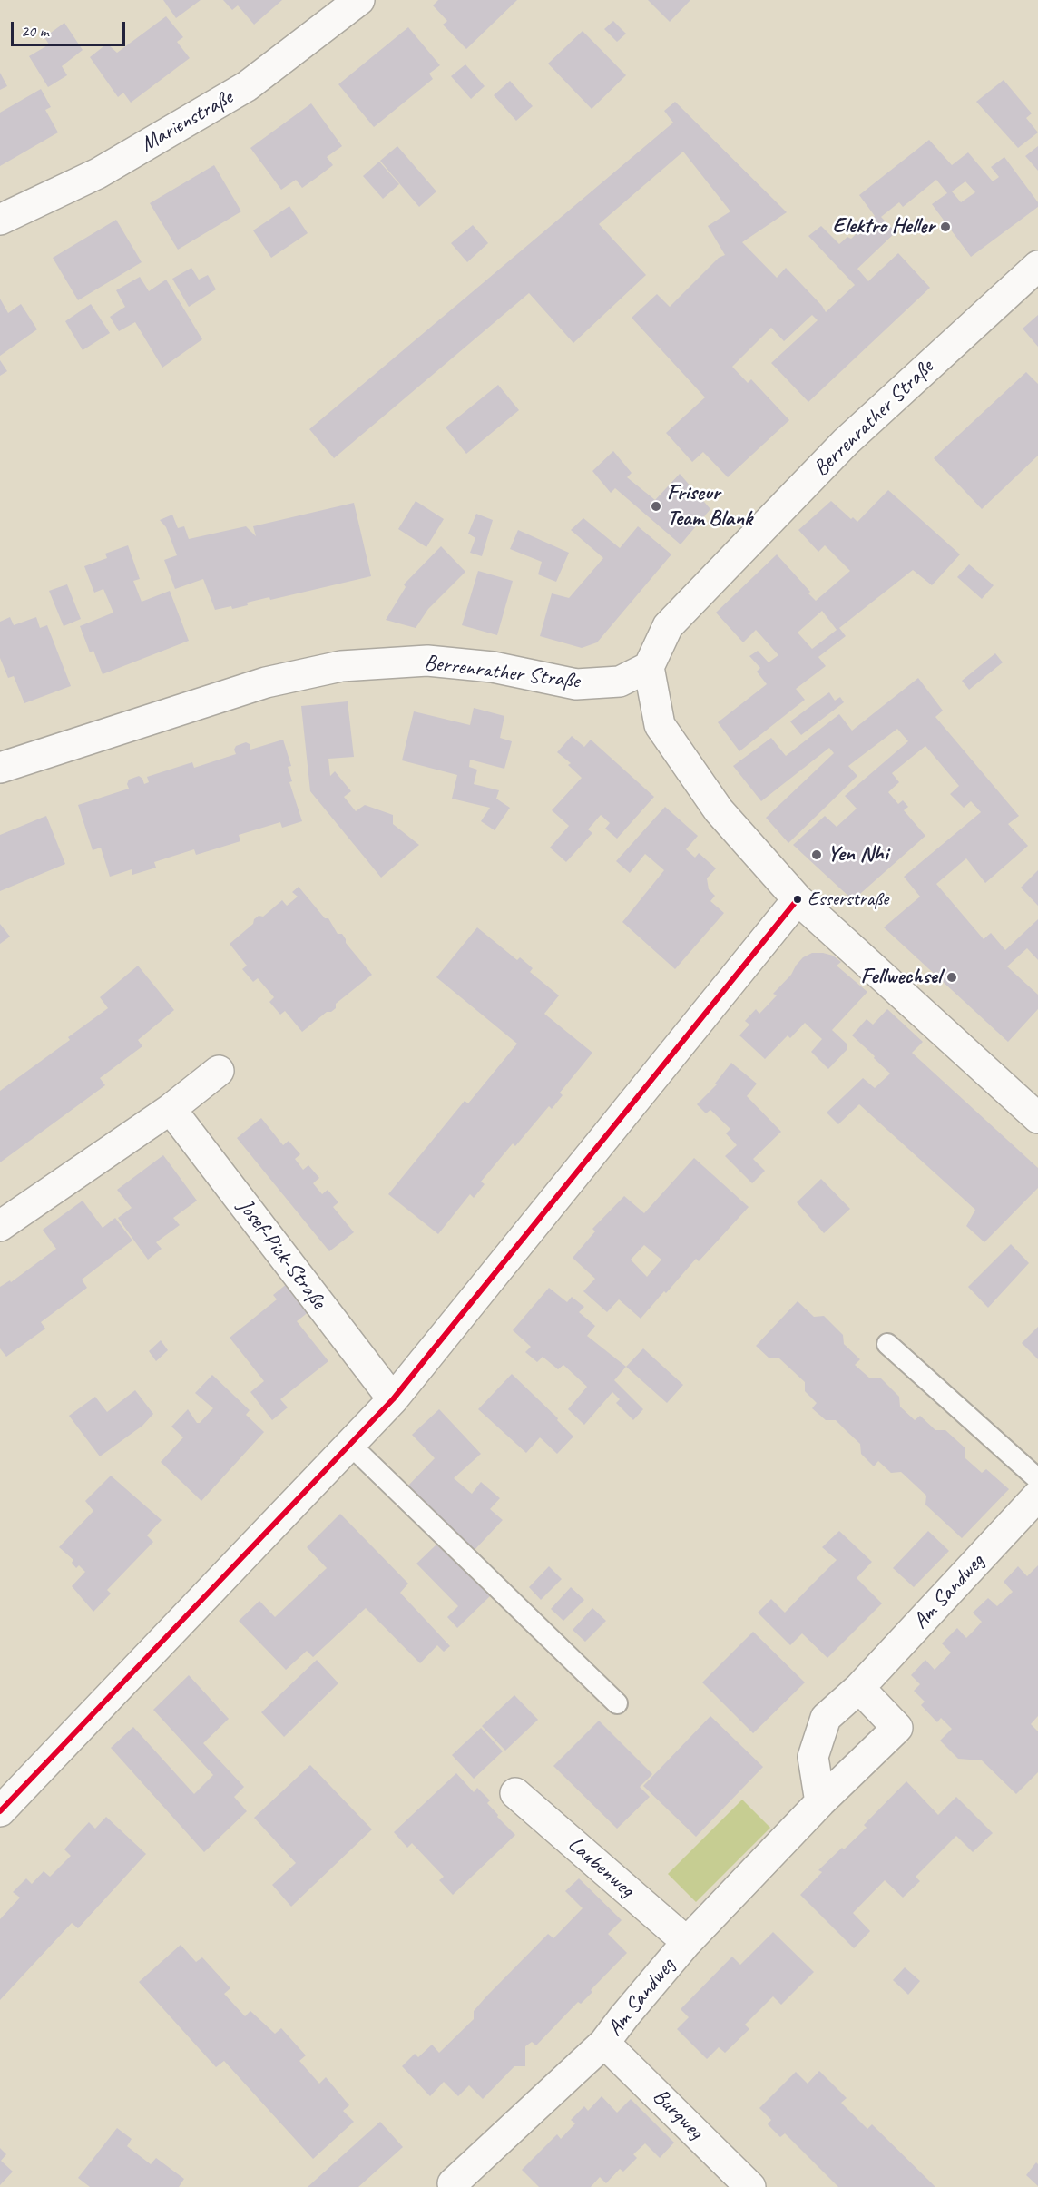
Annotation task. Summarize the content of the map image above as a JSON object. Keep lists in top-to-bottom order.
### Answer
{
  "streets": {
    "street": [
      "Marienstraße",
      "Berrenrather Straße",
      "Josef-Pick-Straße",
      "Am Sandweg",
      "Laubenweg",
      "Burgweg"
    ]
  },
  "crossings": [
    ["Am Sandweg", "Laubenweg"],
    ["Am Sandweg", "Burgweg"]
  ],
  "places": [
    "Elektro Heller",
    "Friseur Team Blank",
    "Yen Nhi",
    "Esserstraße",
    "Fellwechsel"
  ],
  "scale_bar": "20 m"
}
